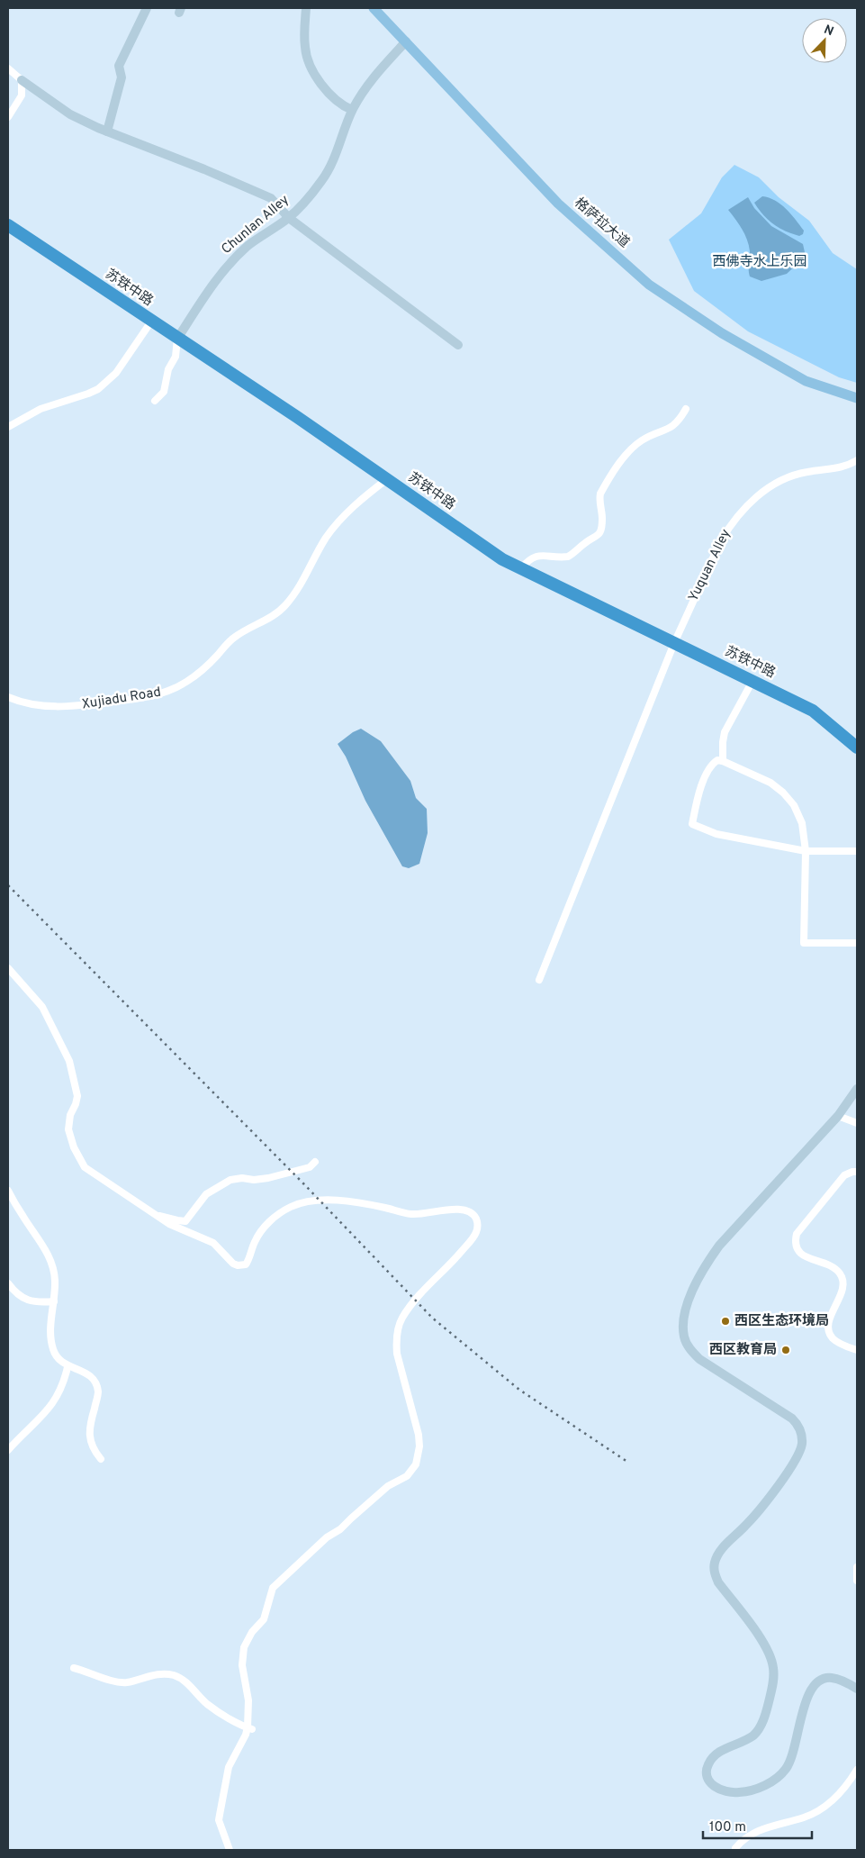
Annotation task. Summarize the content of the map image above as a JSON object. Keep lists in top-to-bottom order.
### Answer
{
  "streets": {
    "highway": ["苏铁中路"],
    "main road": ["格萨拉大道"],
    "street": ["Chunlan Alley", "Yuquan Alley", "Xujiadu Road"]
  },
  "crossings": [
    ["格萨拉大道", "Chunlan Alley"],
    ["Chunlan Alley", "苏铁中路"],
    ["苏铁中路", "Yuquan Alley"],
    ["苏铁中路", "Xujiadu Road"]
  ],
  "parks": ["西佛寺水上乐园"],
  "places": ["西区生态环境局", "西区教育局"],
  "scale_bar": "100 m",
  "north": "top right"
}
